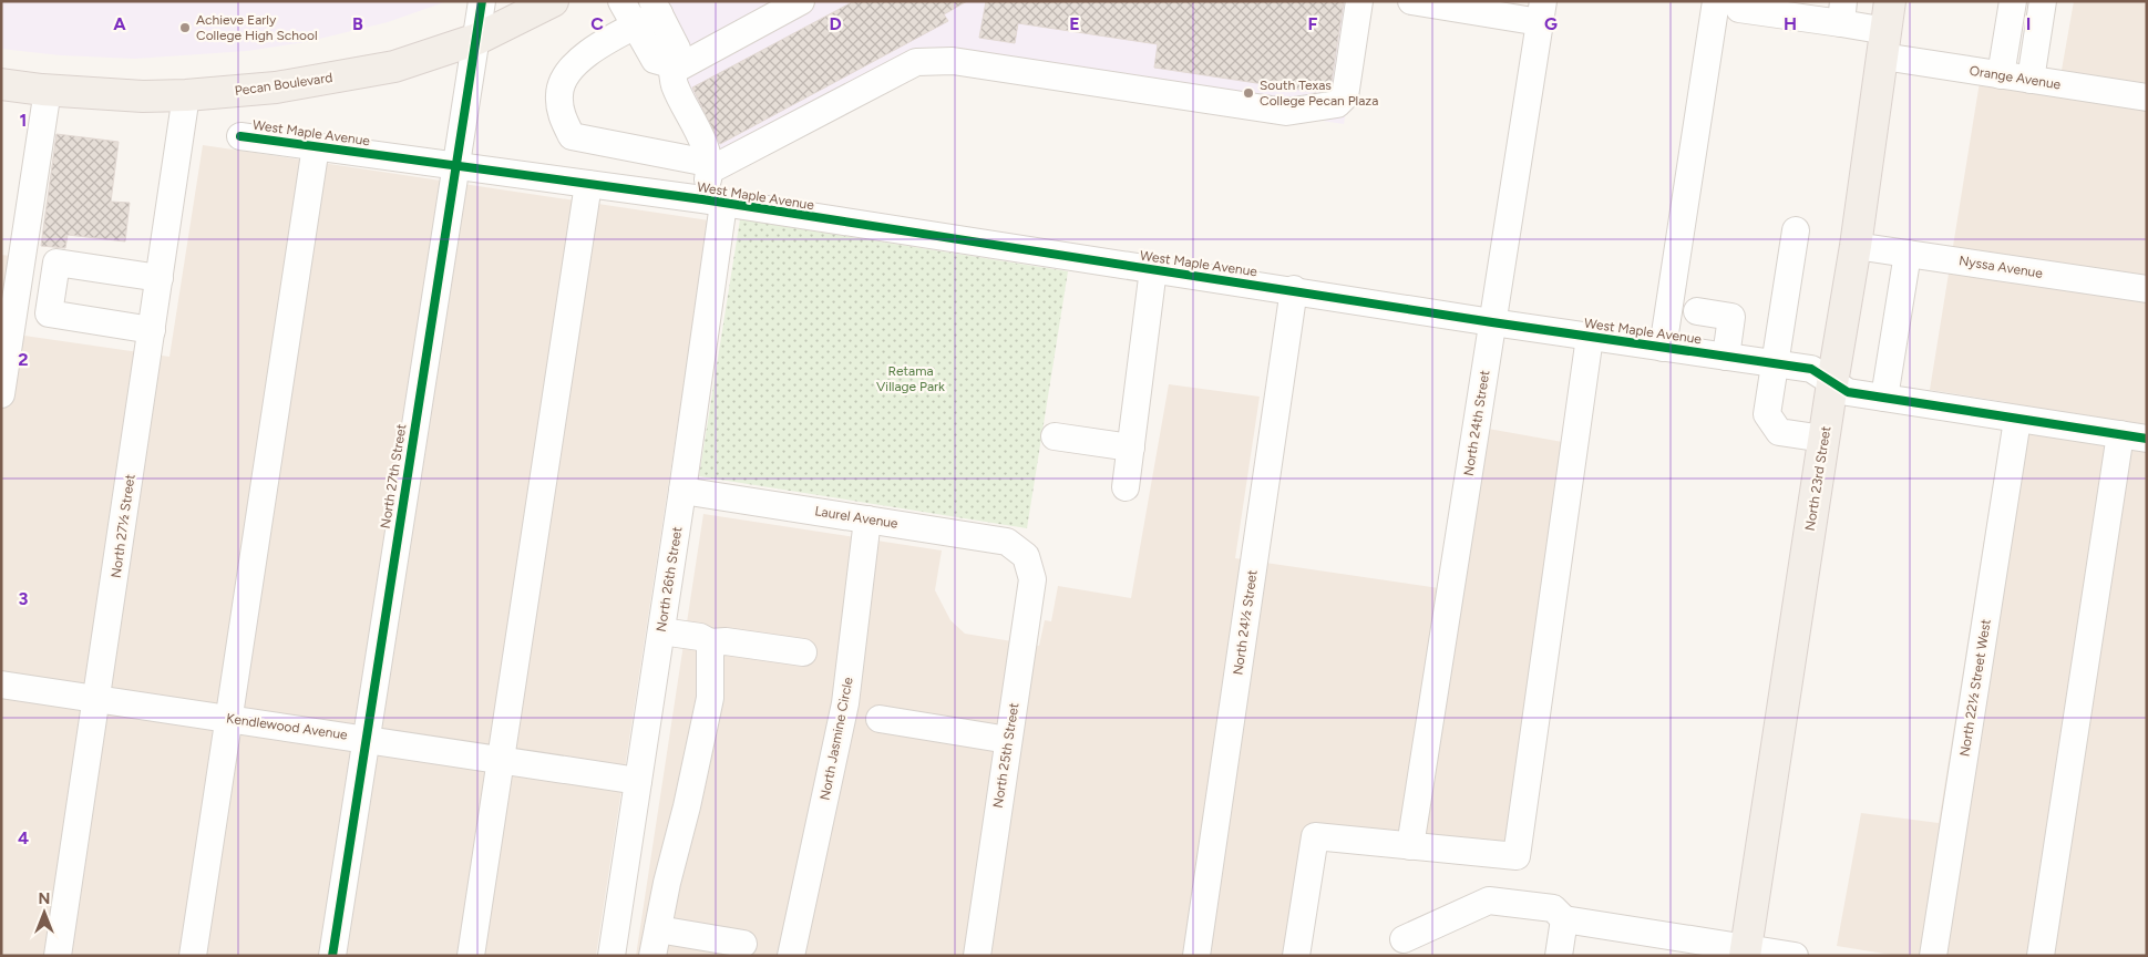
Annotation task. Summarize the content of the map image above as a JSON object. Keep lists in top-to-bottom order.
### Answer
{
  "streets": {
    "main road": ["Pecan Boulevard", "North 23rd Street"],
    "street": [
      "Orange Avenue",
      "West Maple Avenue",
      "Nyssa Avenue",
      "North 24th Street",
      "North 27th Street",
      "Laurel Avenue",
      "North 27½ Street",
      "North 26th Street",
      "North 24½ Street",
      "North 22½ Street West",
      "Kendlewood Avenue",
      "North Jasmine Circle",
      "North 25th Street"
    ]
  },
  "crossings": [
    ["Orange Avenue", "North 23rd Street"],
    ["Pecan Boulevard", "North 27th Street"],
    ["Pecan Boulevard", "North 27½ Street"],
    ["West Maple Avenue", "North 24th Street"],
    ["West Maple Avenue", "North 27th Street"],
    ["West Maple Avenue", "North 23rd Street"],
    ["West Maple Avenue", "North 26th Street"],
    ["West Maple Avenue", "North 24½ Street"],
    ["West Maple Avenue", "North 22½ Street West"],
    ["Nyssa Avenue", "North 23rd Street"],
    ["North 27th Street", "Kendlewood Avenue"],
    ["Laurel Avenue", "North 26th Street"],
    ["Laurel Avenue", "North Jasmine Circle"],
    ["Laurel Avenue", "North 25th Street"],
    ["North 27½ Street", "Kendlewood Avenue"],
    ["North 26th Street", "Kendlewood Avenue"]
  ],
  "parks": ["Retama Village Park"],
  "places": ["Achieve Early College High School", "South Texas College Pecan Plaza"],
  "north": "top",
  "grid": {
    "columns": [
      "A",
      "B",
      "C",
      "D",
      "E",
      "F",
      "G",
      "H",
      "I"
    ],
    "rows": [
      "1",
      "2",
      "3",
      "4"
    ]
  }
}
